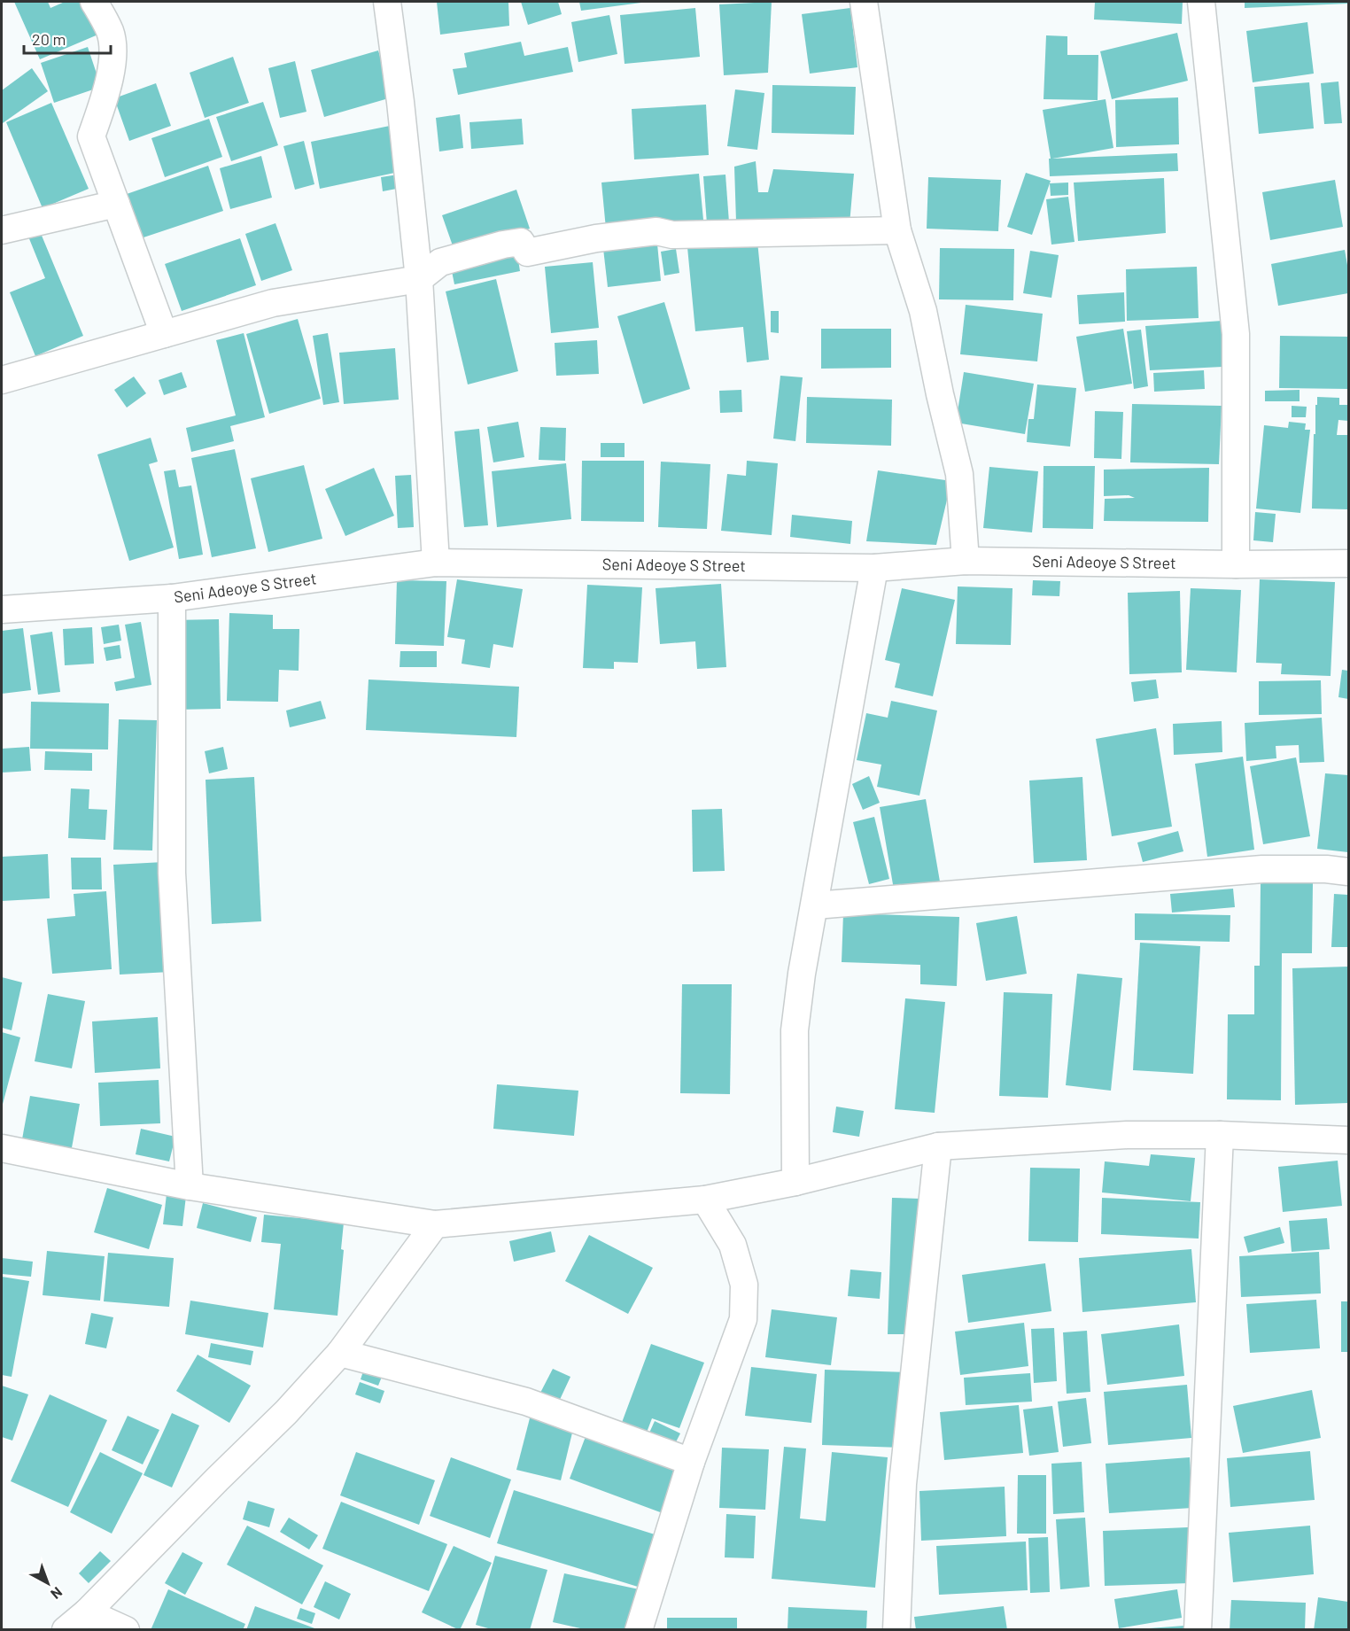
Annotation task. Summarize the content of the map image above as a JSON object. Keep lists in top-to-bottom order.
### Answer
{
  "streets": {
    "street": ["Seni Adeoye S Street"]
  },
  "scale_bar": "20 m",
  "north": "bottom right"
}
